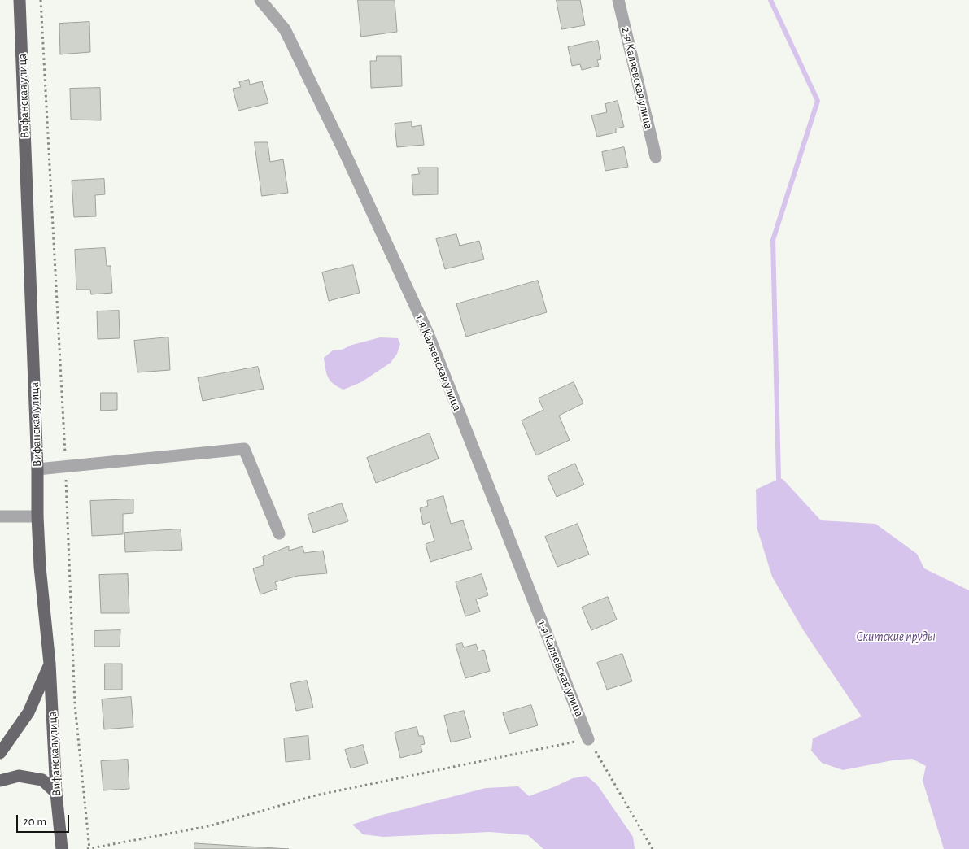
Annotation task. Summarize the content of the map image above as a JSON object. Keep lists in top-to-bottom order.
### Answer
{
  "streets": {
    "main road": ["Вифанская улица"],
    "street": ["2-я Каляевская улица", "1-я Каляевская улица"]
  },
  "water": ["Скитские пруды"],
  "scale_bar": "20 m"
}
